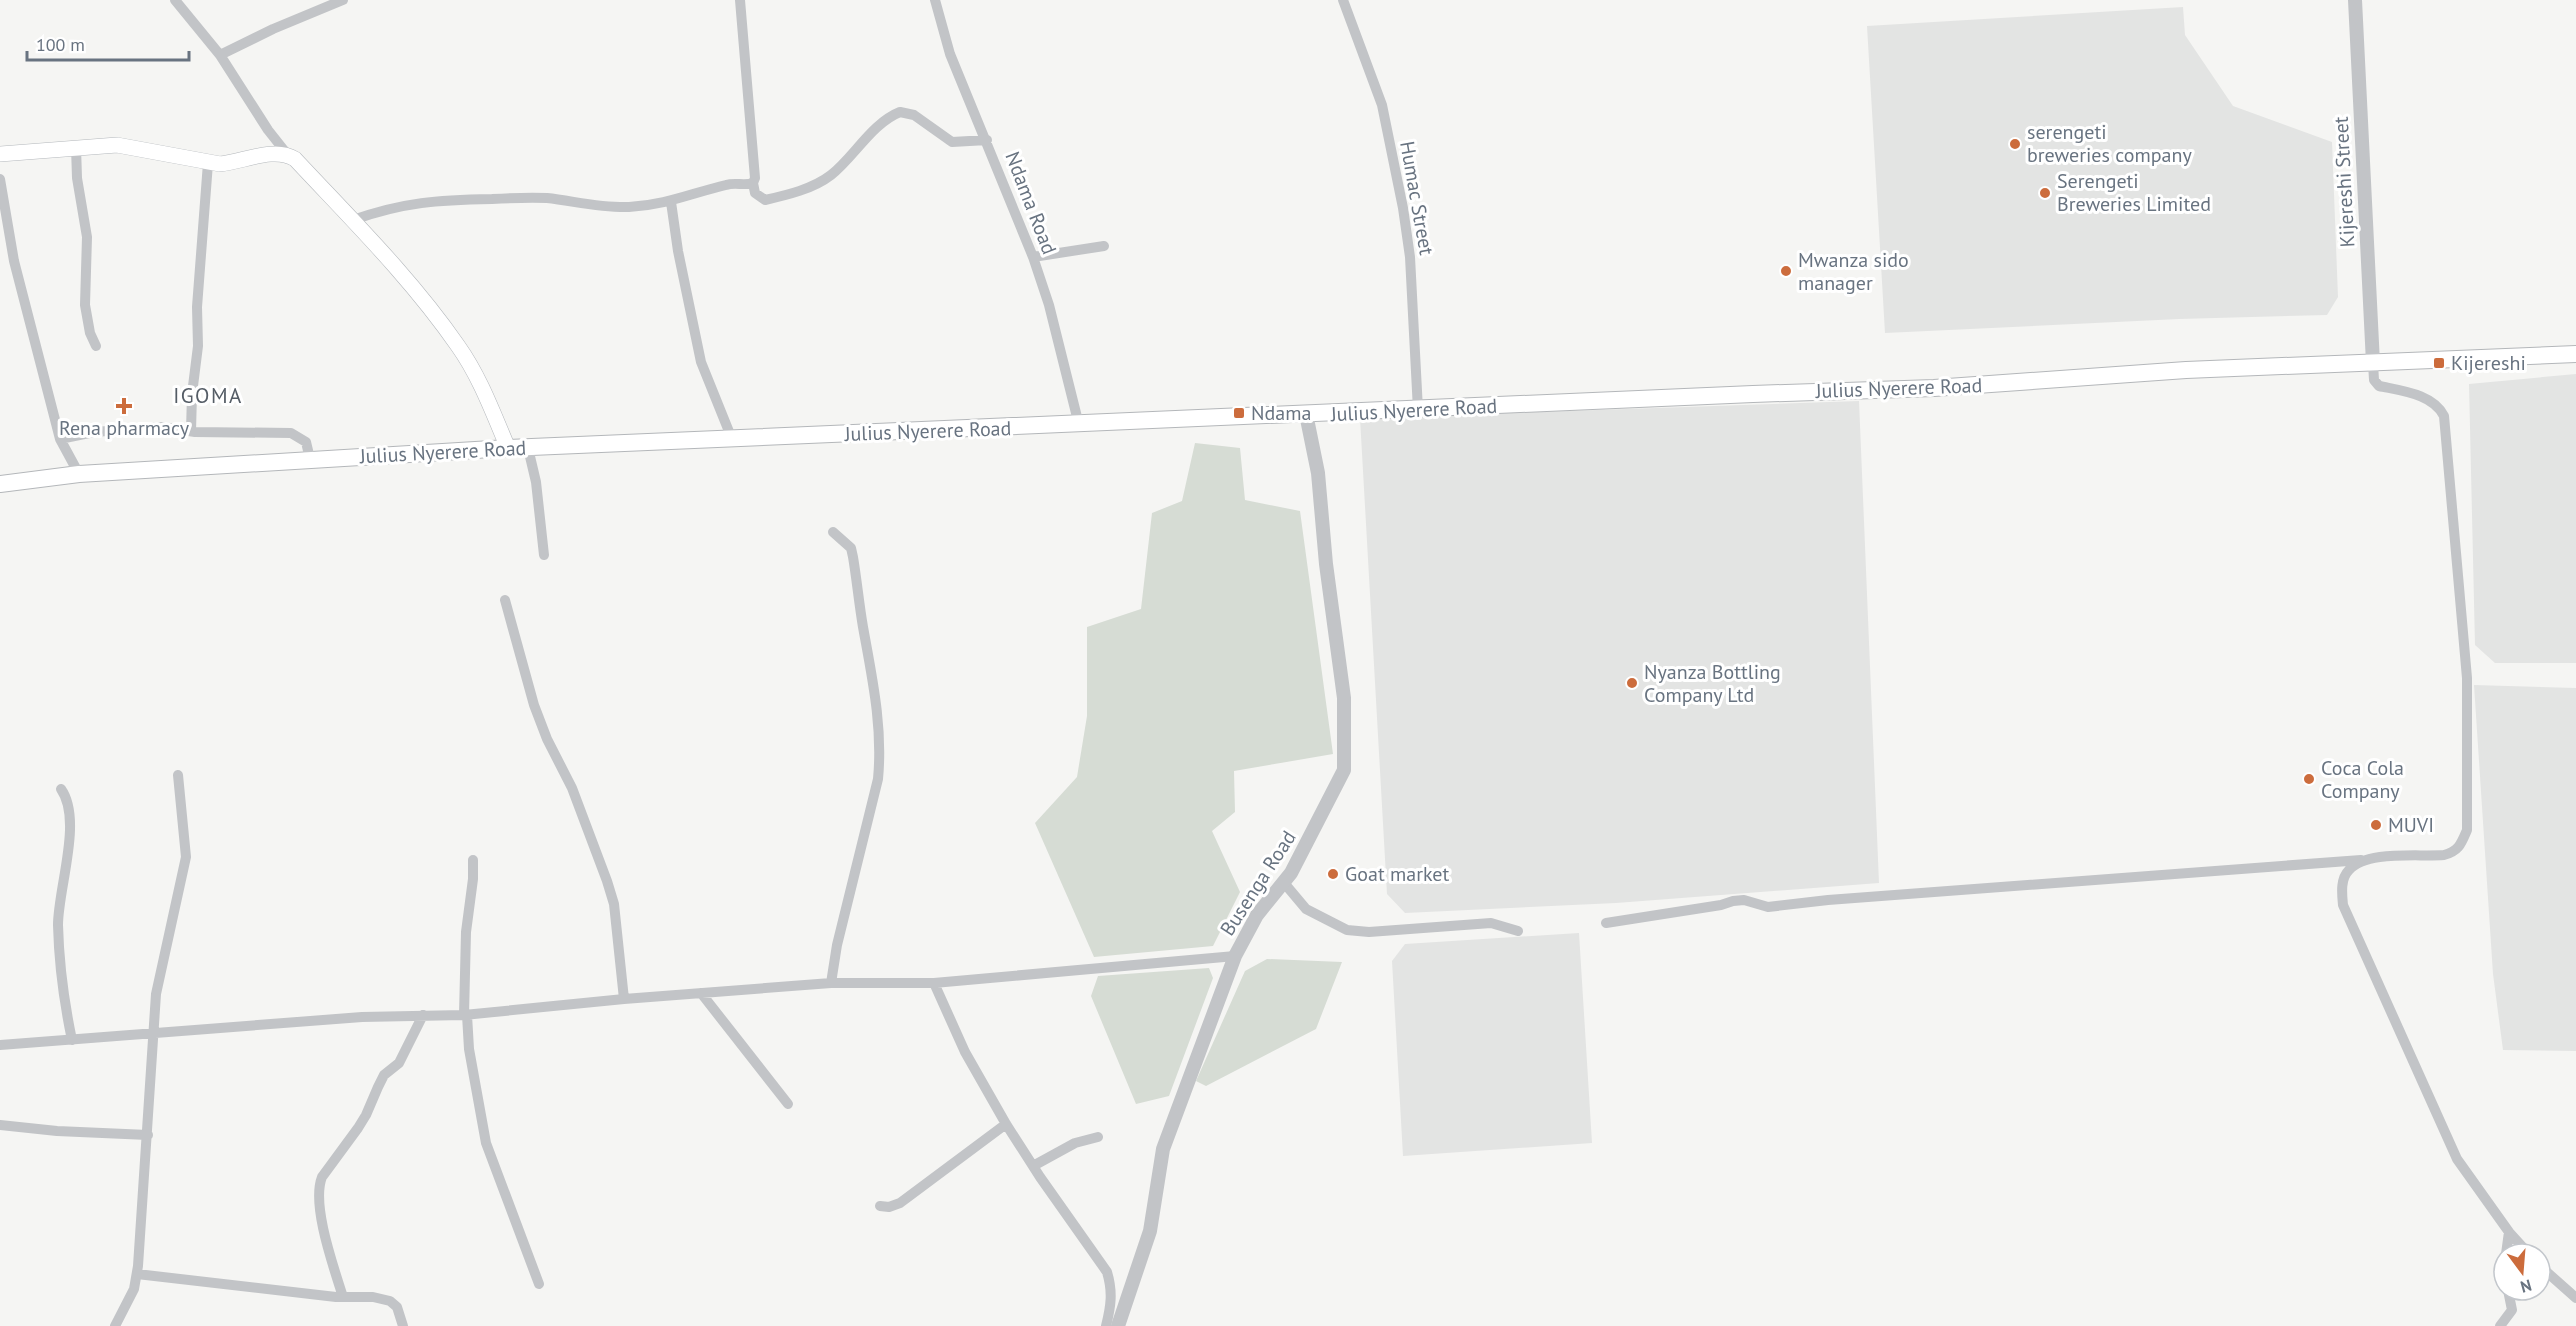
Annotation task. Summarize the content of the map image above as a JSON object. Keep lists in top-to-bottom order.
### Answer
{
  "streets": {
    "highway": ["Julius Nyerere Road"],
    "street": [
      "Kijereshi Street",
      "Humac Street",
      "Ndama Road",
      "Busenga Road"
    ]
  },
  "crossings": [
    ["Kijereshi Street", "Julius Nyerere Road"],
    ["Humac Street", "Julius Nyerere Road"],
    ["Ndama Road", "Julius Nyerere Road"],
    ["Julius Nyerere Road", "Busenga Road"]
  ],
  "districts": ["IGOMA"],
  "places": {
    "other": [
      "serengeti breweries company",
      "Serengeti Breweries Limited",
      "Mwanza sido manager",
      "Nyanza Bottling Company Ltd",
      "Coca Cola Company",
      "MUVI",
      "Goat market"
    ],
    "transit": ["Kijereshi", "Ndama"],
    "health": ["Rena pharmacy"]
  },
  "scale_bar": "100 m",
  "north": "bottom"
}
